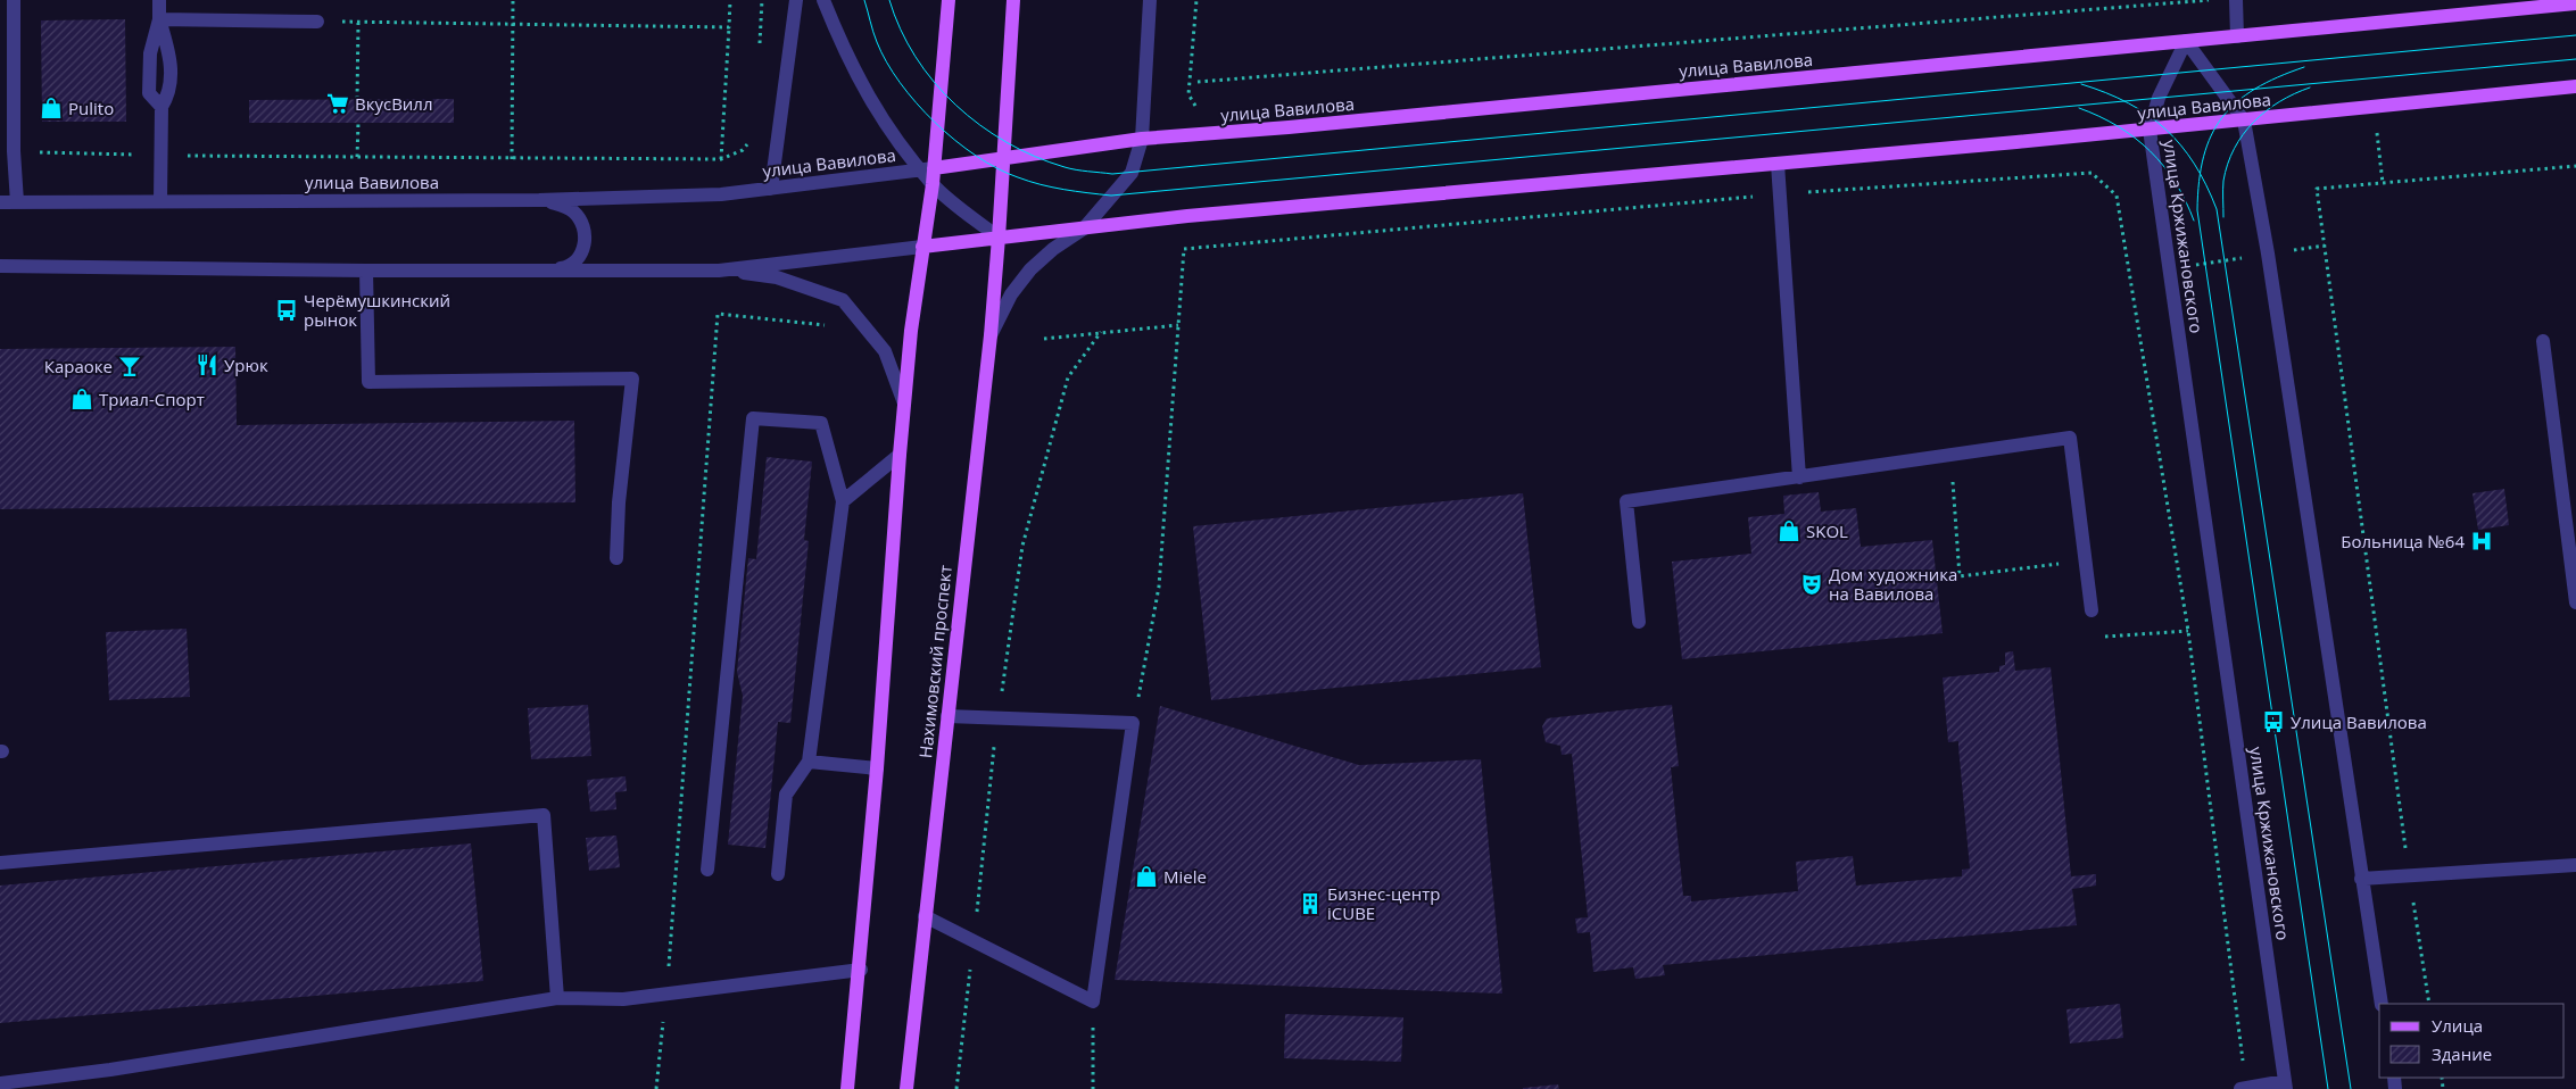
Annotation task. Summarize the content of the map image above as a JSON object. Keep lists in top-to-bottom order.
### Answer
{
  "streets": {
    "main road": ["улица Вавилова", "Нахимовский проспект"],
    "street": ["улица Кржижановского"]
  },
  "crossings": [
    ["улица Вавилова", "улица Кржижановского"],
    ["улица Вавилова", "Нахимовский проспект"]
  ],
  "places": {
    "supermarket": ["ВкусВилл"],
    "shop": [
      "Pulito",
      "Триал-Спорт",
      "SKOL",
      "Miele"
    ],
    "bus stop": ["Черёмушкинский рынок", "Улица Вавилова"],
    "restaurant": ["Урюк"],
    "bar": ["Караоке"],
    "hospital": ["Больница №64"],
    "theatre": ["Дом художника на Вавилова"],
    "building": ["Бизнес-центр iCUBE"]
  },
  "legend": ["Улица", "Здание"]
}
